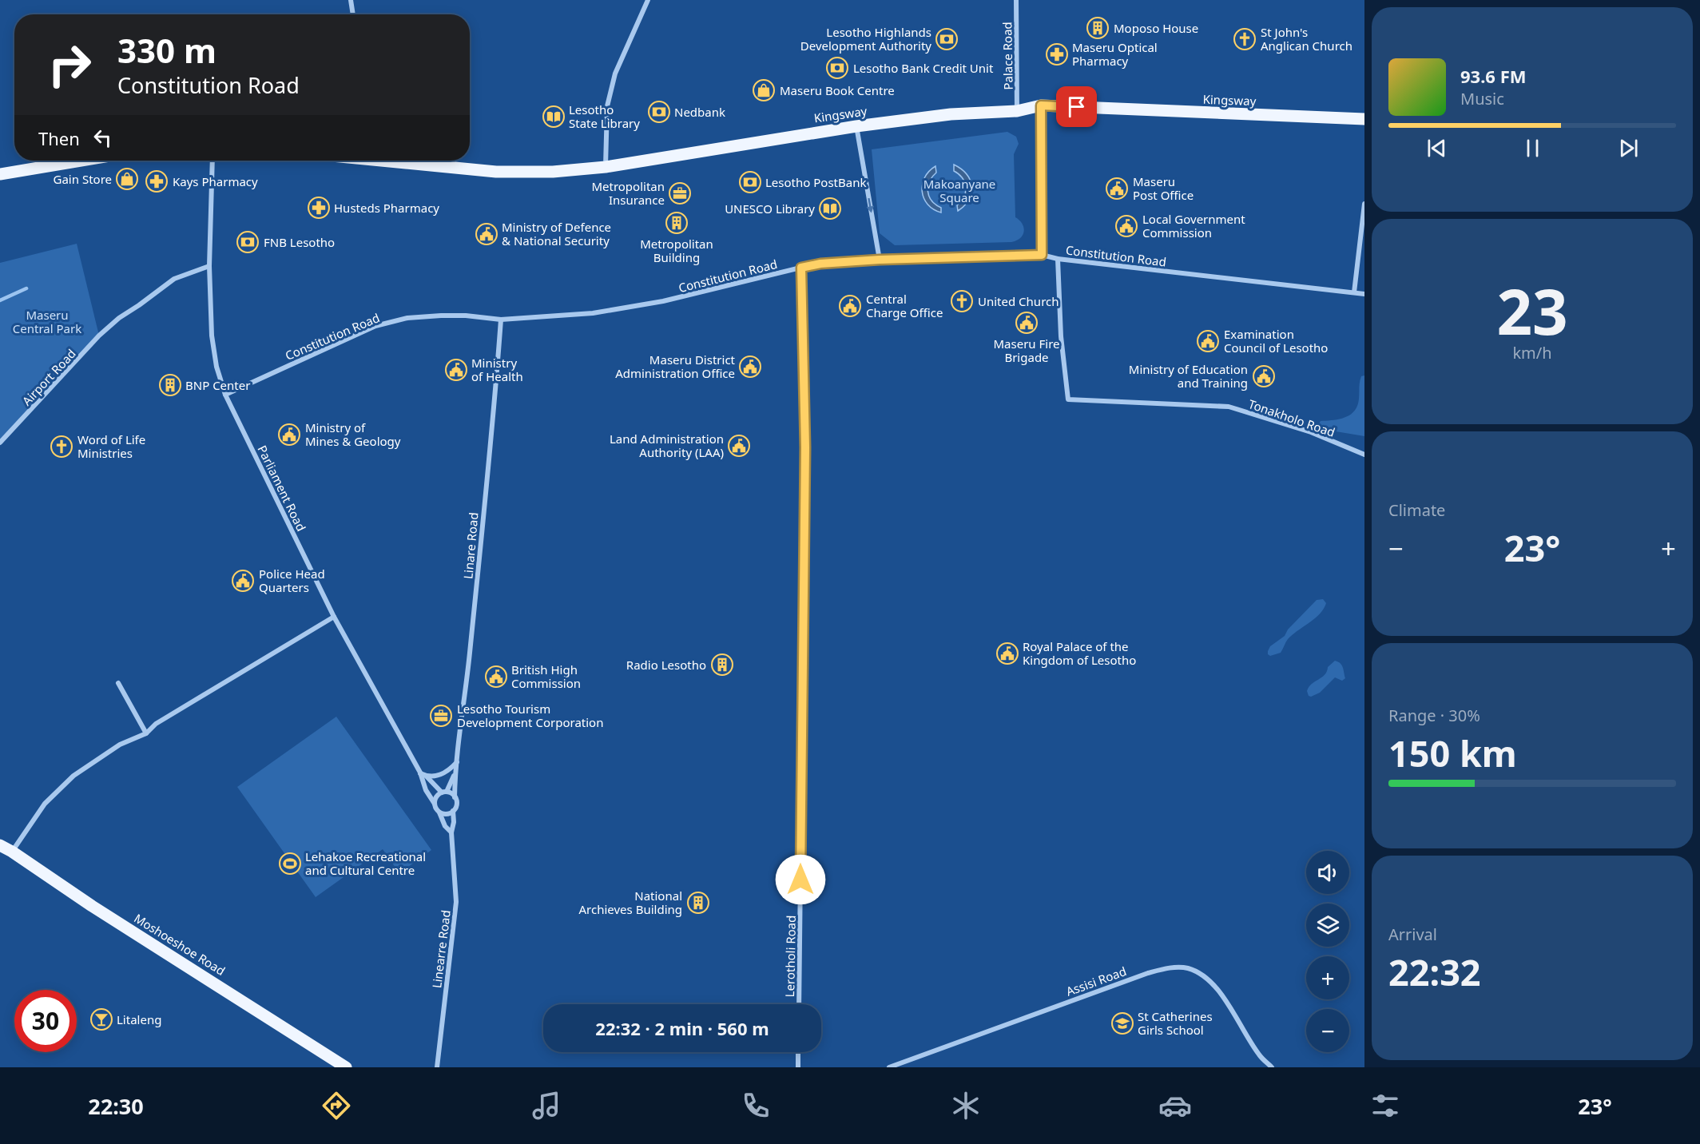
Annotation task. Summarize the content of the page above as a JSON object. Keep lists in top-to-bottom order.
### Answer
{
  "streets": {
    "main road": ["Kingsway", "Moshoeshoe Road"],
    "street": [
      "Palace Road",
      "Constitution Road",
      "Airport Road",
      "Tonakholo Road",
      "Parliament Road",
      "Linare Road",
      "Linearre Road",
      "Lerotholi Road",
      "Assisi Road"
    ]
  },
  "crossings": [
    ["Palace Road", "Kingsway"],
    ["Constitution Road", "Tonakholo Road"],
    ["Constitution Road", "Parliament Road"],
    ["Constitution Road", "Linare Road"],
    ["Constitution Road", "Lerotholi Road"],
    ["Airport Road", "Parliament Road"],
    ["Parliament Road", "Linare Road"],
    ["Parliament Road", "Linearre Road"],
    ["Linare Road", "Linearre Road"]
  ],
  "parks": ["Makoanyane Square", "Maseru Central Park"],
  "places": {
    "building": [
      "Moposo House",
      "Metropolitan Building",
      "BNP Center",
      "Radio Lesotho",
      "National Archieves Building"
    ],
    "bank": [
      "Lesotho Highlands Development Authority",
      "Lesotho Bank Credit Unit",
      "Nedbank",
      "Lesotho PostBank",
      "FNB Lesotho"
    ],
    "church": ["St John's Anglican Church", "United Church", "Word of Life Ministries"],
    "pharmacy": ["Maseru Optical Pharmacy", "Kays Pharmacy", "Husteds Pharmacy"],
    "shop": ["Maseru Book Centre", "Gain Store"],
    "library": ["Lesotho State Library", "UNESCO Library"],
    "public building": [
      "Maseru Post Office",
      "Local Government Commission",
      "Ministry of Defence & National Security",
      "Central Charge Office",
      "Maseru Fire Brigade",
      "Examination Council of Lesotho",
      "Maseru District Administration Office",
      "Ministry of Health",
      "Ministry of Education and Training",
      "Ministry of Mines & Geology",
      "Land Administration Authority (LAA)",
      "Police Head Quarters",
      "Royal Palace of the Kingdom of Lesotho",
      "British High Commission"
    ],
    "office": ["Metropolitan Insurance", "Lesotho Tourism Development Corporation"],
    "sports": ["Lehakoe Recreational and Cultural Centre"],
    "bar": ["Litaleng"],
    "school or university": ["St Catherines Girls School"]
  },
  "page": {
    "turn": ["330 m", "Constitution Road"],
    "song": ["93.6 FM", "Music"],
    "then": "Then",
    "tile": [
      ["23", "km/h"],
      "Climate",
      ["Range · 30%", "150 km"],
      ["Arrival", "22:32"]
    ],
    "heat": ["−", "23°", "+"],
    "map_buttons": ["+", "−"],
    "limit": "30",
    "trip": "22:32 · 2 min · 560 m",
    "tabs": ["22:30", "23°"]
  }
}
